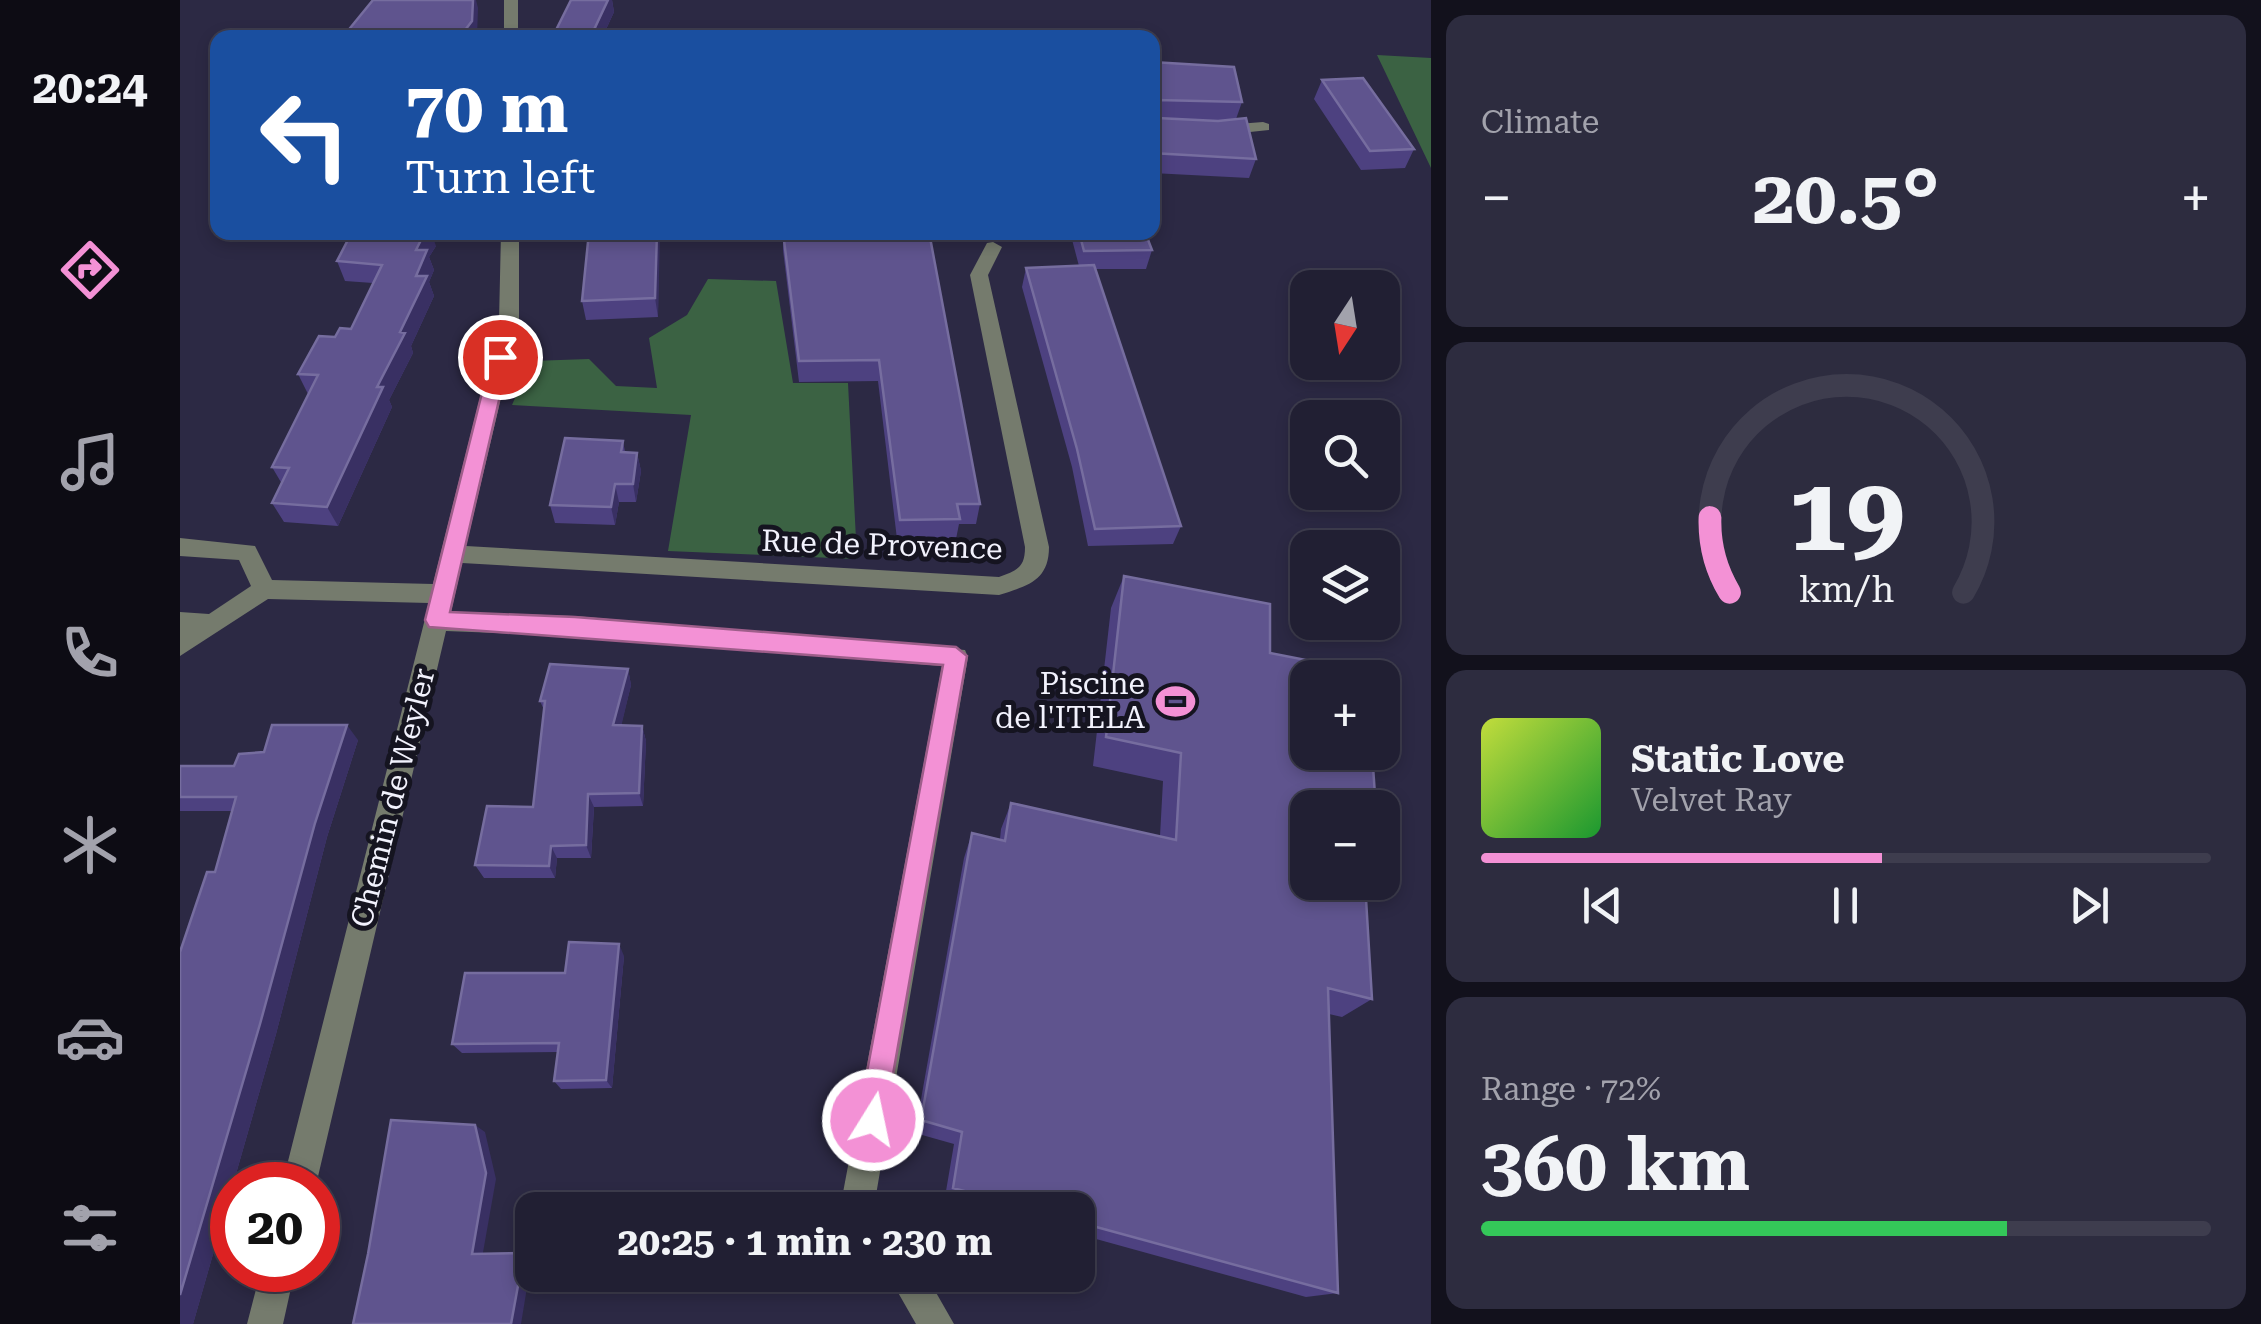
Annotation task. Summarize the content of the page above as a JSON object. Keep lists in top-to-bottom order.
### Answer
{
  "streets": {
    "street": ["Rue de Provence", "Chemin de Weyler"]
  },
  "crossings": [
    ["Rue de Provence", "Chemin de Weyler"]
  ],
  "places": {
    "sports": ["Piscine de l'ITELA"]
  },
  "north": "bottom",
  "page": {
    "tabs": "20:24",
    "tile": [
      "Climate",
      ["Range · 72%", "360 km"]
    ],
    "turn": ["70 m", "Turn left"],
    "heat": ["−", "20.5°", "+"],
    "map_buttons": ["+", "−"],
    "song": ["Static Love", "Velvet Ray"],
    "limit": "20",
    "trip": "20:25 · 1 min · 230 m",
    "gauge": ["19", "km/h"]
  }
}
